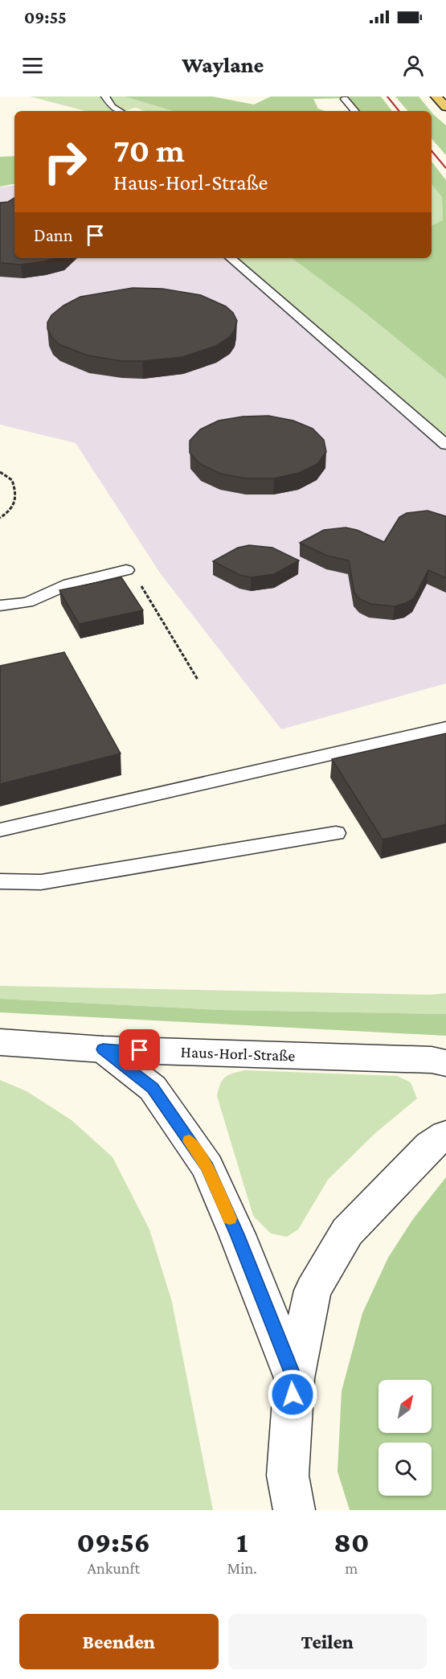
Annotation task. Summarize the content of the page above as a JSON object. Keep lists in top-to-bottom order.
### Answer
{
  "streets": {
    "street": ["Haus-Horl-Straße"]
  },
  "north": "top right",
  "page": {
    "status": "09:55",
    "header": "Waylane",
    "turn": ["70 m", "Haus-Horl-Straße"],
    "then": "Dann",
    "eta": [
      "09:56",
      "Ankunft",
      "1",
      "Min.",
      "80",
      "m"
    ],
    "buttons": ["Beenden", "Teilen"]
  }
}
